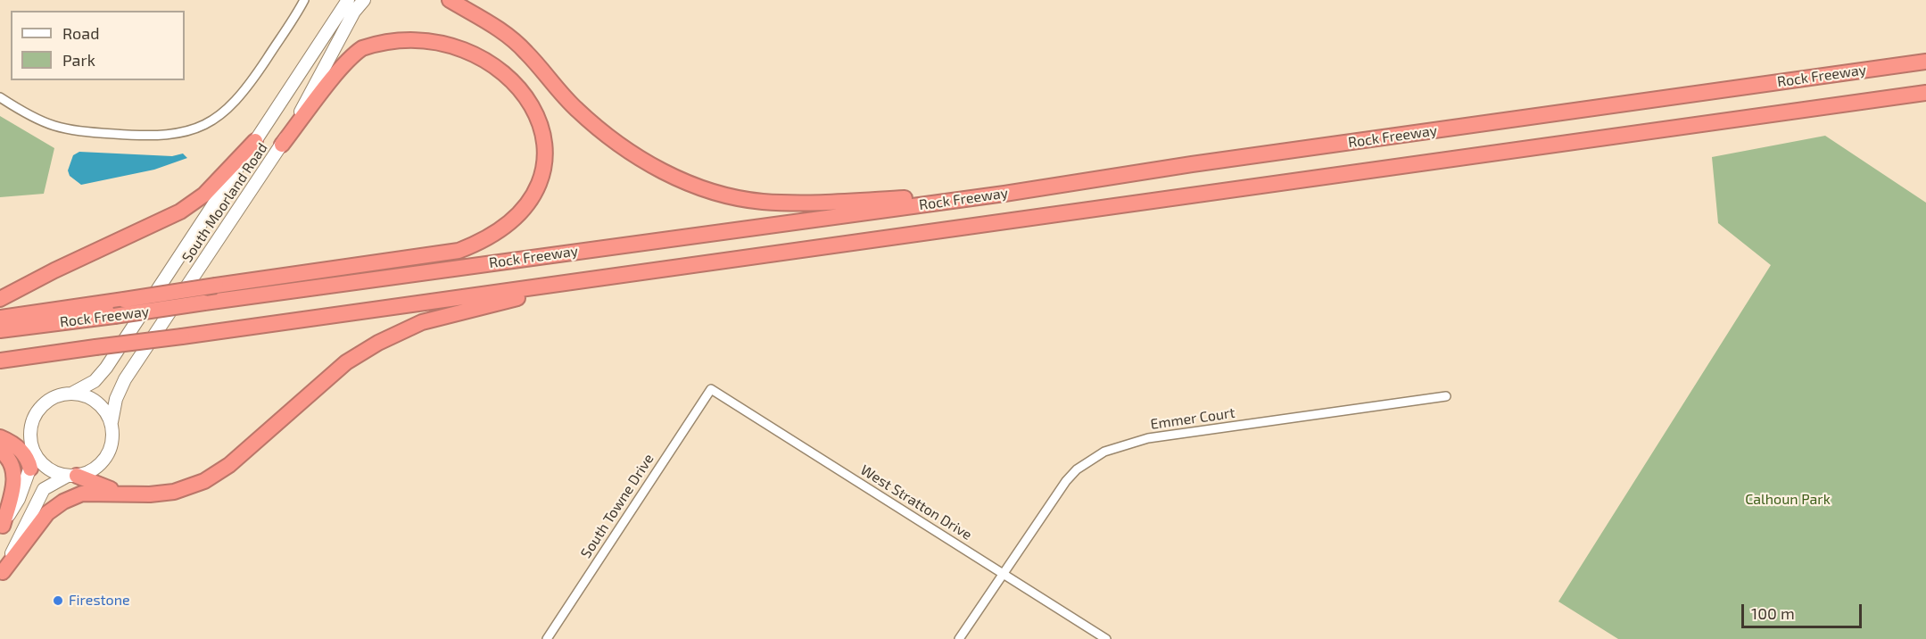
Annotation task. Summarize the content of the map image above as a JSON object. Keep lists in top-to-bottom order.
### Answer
{
  "streets": {
    "highway": ["Rock Freeway"],
    "main road": ["South Moorland Road"],
    "street": ["Emmer Court", "West Stratton Drive", "South Towne Drive"]
  },
  "crossings": [
    ["Emmer Court", "West Stratton Drive"],
    ["West Stratton Drive", "South Towne Drive"]
  ],
  "parks": ["Calhoun Park"],
  "places": ["Firestone"],
  "legend": ["Road", "Park"],
  "scale_bar": "100 m"
}
